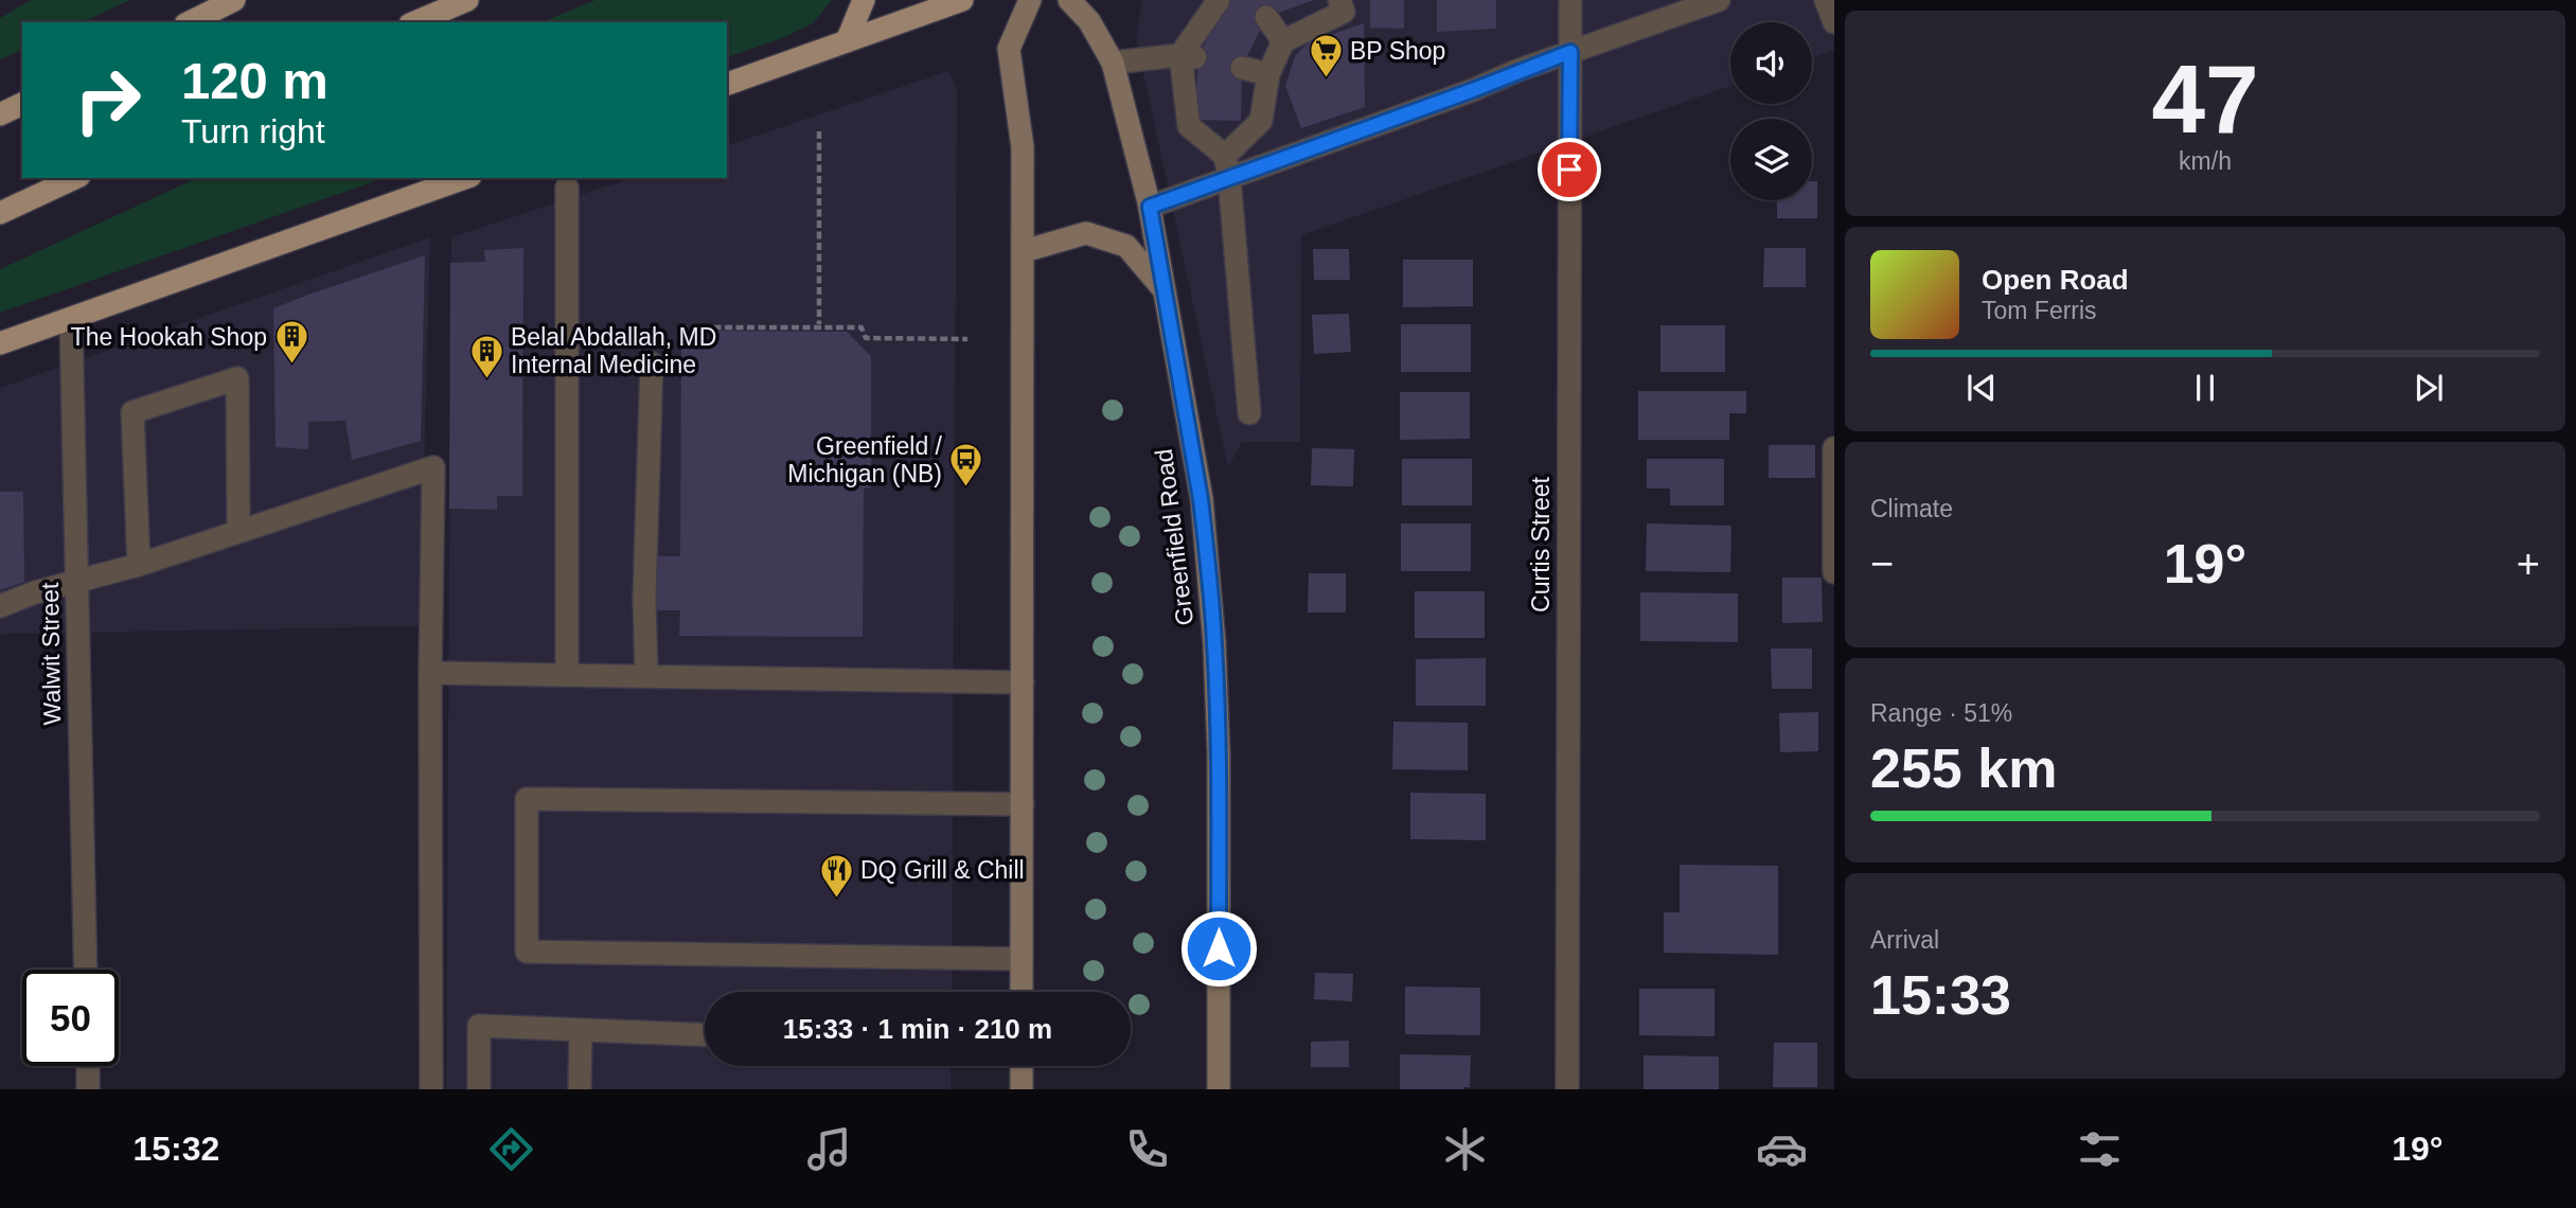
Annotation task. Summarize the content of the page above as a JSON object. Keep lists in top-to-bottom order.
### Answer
{
  "streets": {
    "main road": ["Greenfield Road"],
    "street": ["Curtis Street", "Walwit Street"]
  },
  "places": {
    "supermarket": ["BP Shop"],
    "building": ["The Hookah Shop", "Belal Abdallah, MD Internal Medicine"],
    "bus stop": ["Greenfield / Michigan (NB)"],
    "restaurant": ["DQ Grill & Chill"]
  },
  "page": {
    "tile": [
      ["47", "km/h"],
      "Climate",
      ["Range · 51%", "255 km"],
      ["Arrival", "15:33"]
    ],
    "turn": ["120 m", "Turn right"],
    "song": ["Open Road", "Tom Ferris"],
    "heat": ["−", "19°", "+"],
    "limit": "50",
    "trip": "15:33 · 1 min · 210 m",
    "tabs": ["15:32", "19°"]
  }
}
